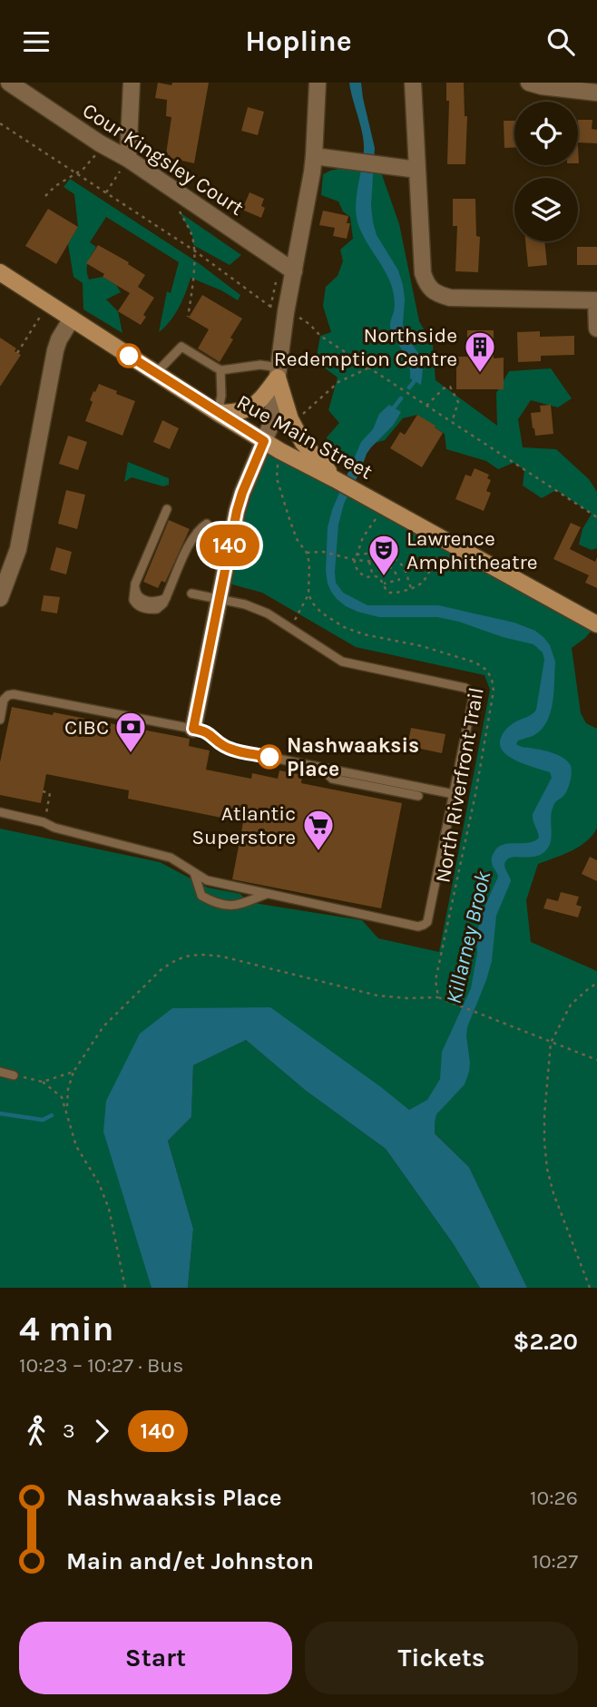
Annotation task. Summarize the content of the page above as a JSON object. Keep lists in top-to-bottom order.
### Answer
{
  "streets": {
    "main road": ["Rue Main Street"],
    "street": ["Cour Kingsley Court"],
    "path": ["North Riverfront Trail"]
  },
  "water": ["Killarney Brook"],
  "places": {
    "building": ["Northside Redemption Centre"],
    "theatre": ["Lawrence Amphitheatre"],
    "bank": ["CIBC"],
    "other": ["Nashwaaksis Place"],
    "supermarket": ["Atlantic Superstore"]
  },
  "lines": ["bus line 140"],
  "page": {
    "header": "Hopline",
    "on_map": "140",
    "heading": ["4 min", "10:23 – 10:27 · Bus", "$2.20"],
    "legs": ["3", "140"],
    "list": [
      {
        "name": "Nashwaaksis Place",
        "value": "10:26"
      },
      {
        "name": "Main and/et Johnston",
        "value": "10:27"
      }
    ],
    "buttons": ["Start", "Tickets"]
  }
}
